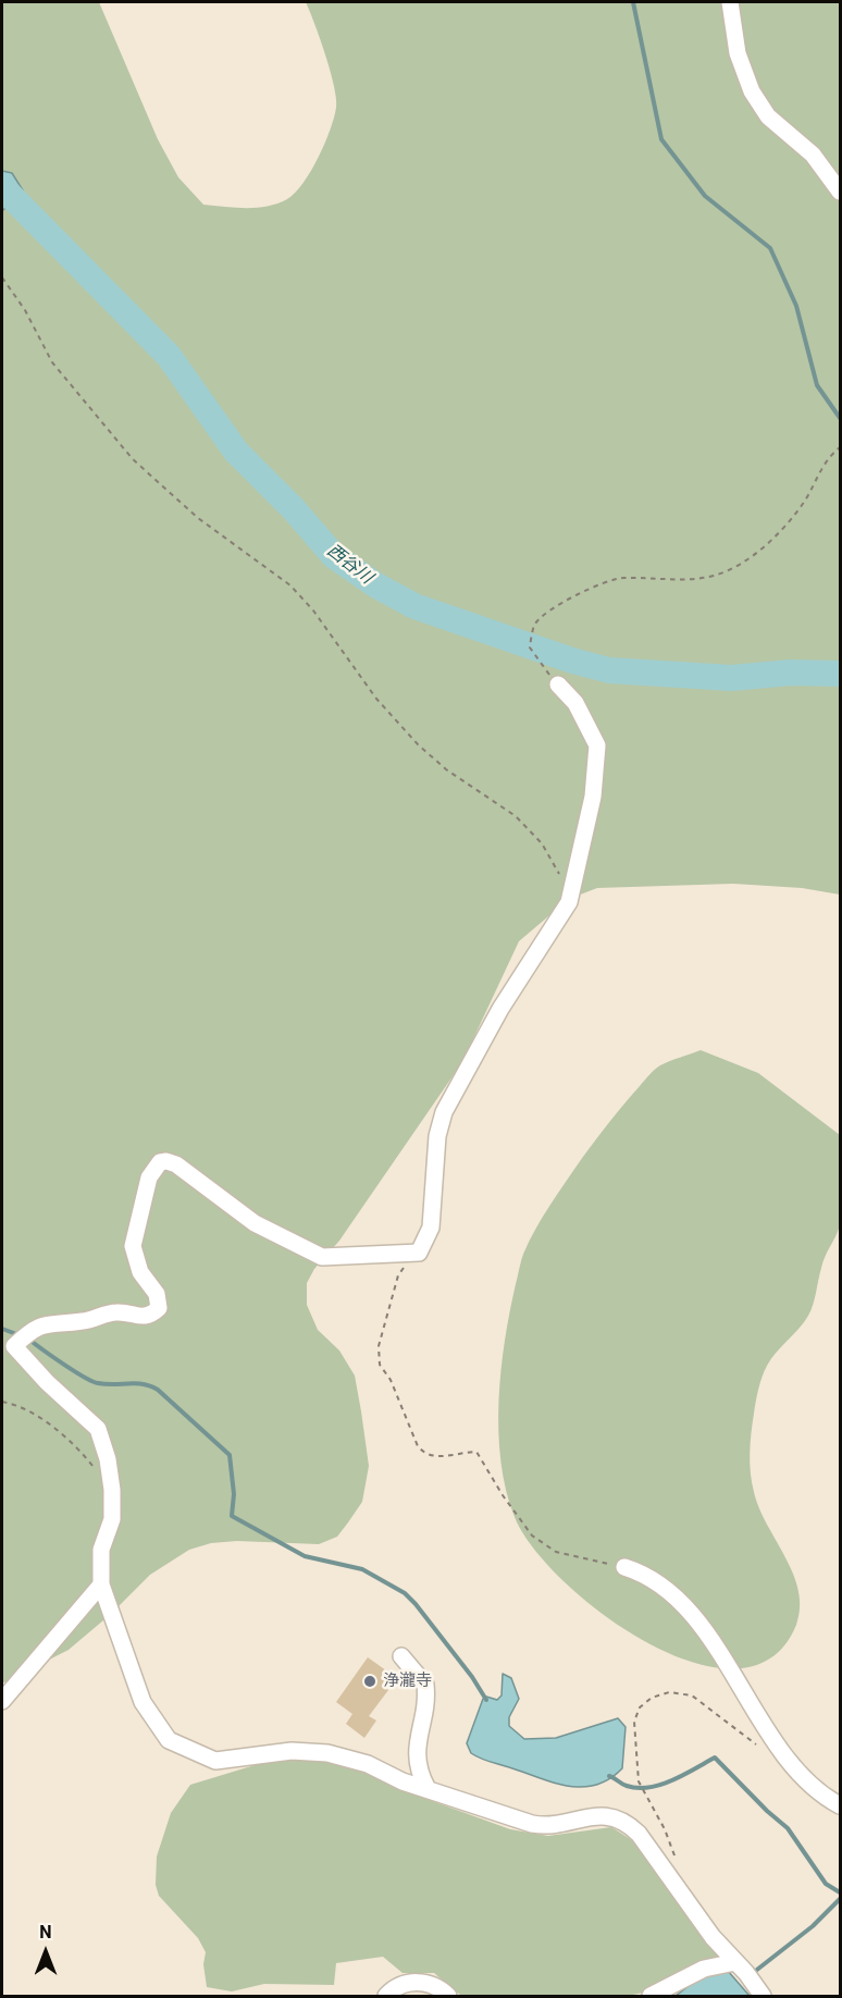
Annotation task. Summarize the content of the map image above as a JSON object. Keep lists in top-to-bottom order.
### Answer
{
  "water": ["西谷川"],
  "places": ["浄瀧寺"],
  "north": "top"
}
